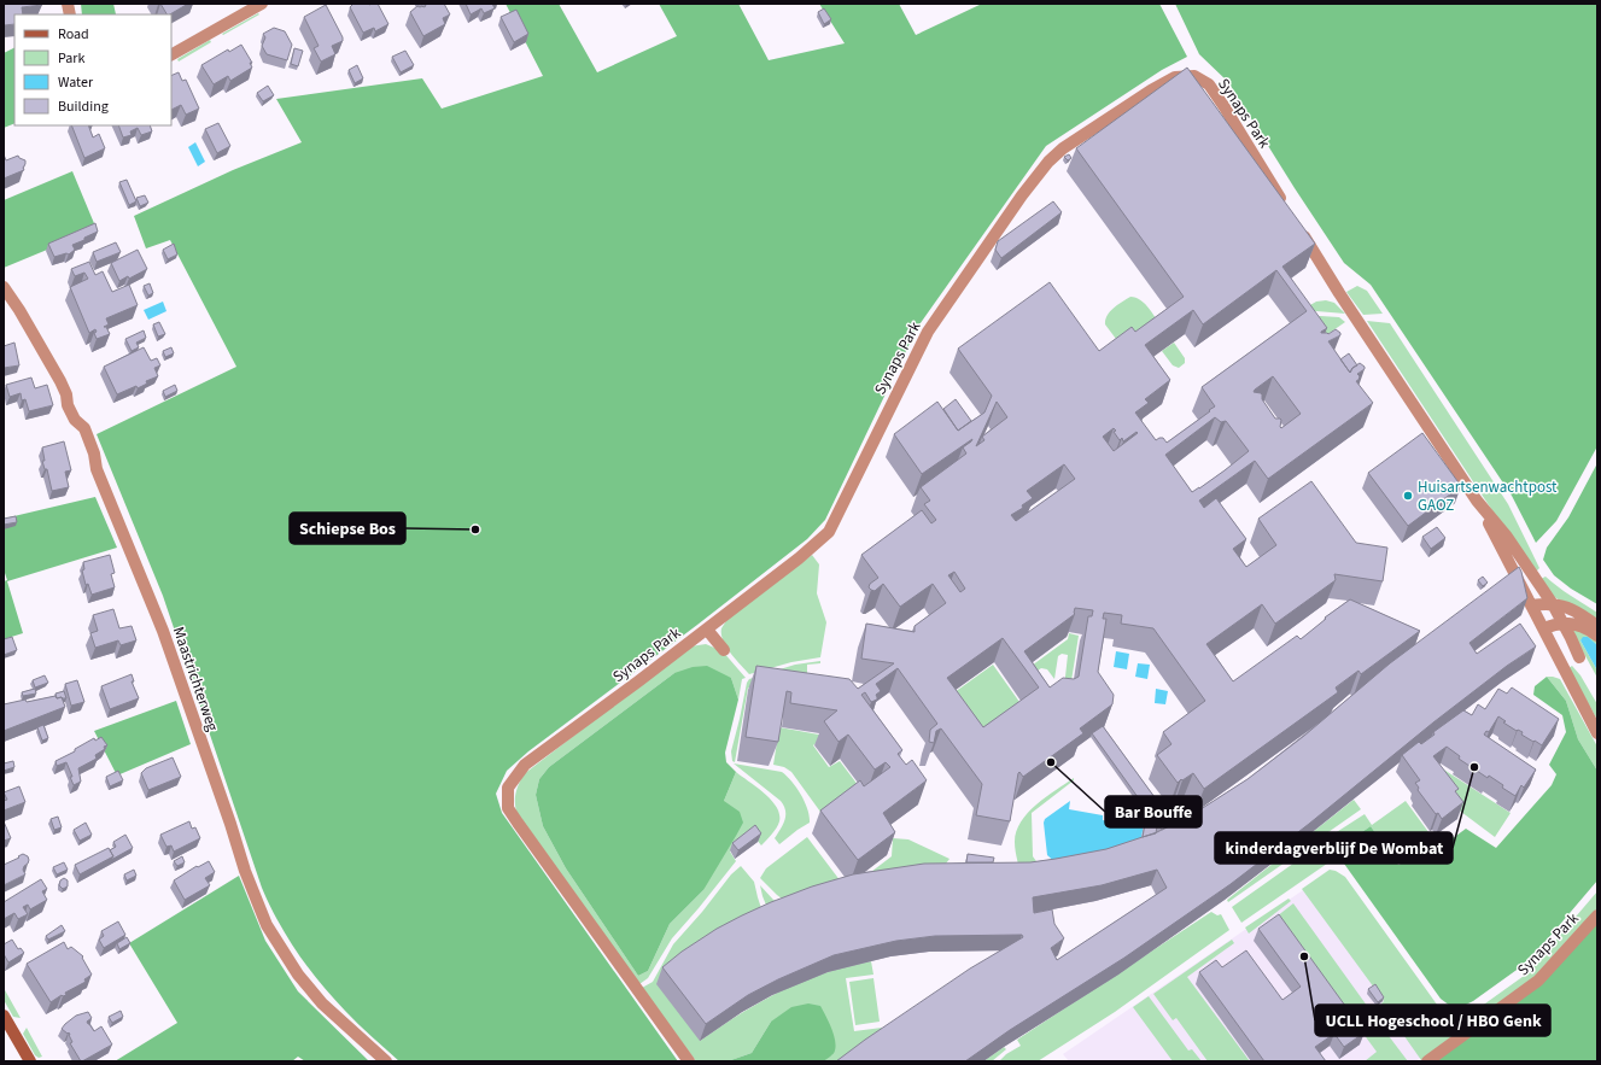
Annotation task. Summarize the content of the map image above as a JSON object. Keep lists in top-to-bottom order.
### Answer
{
  "streets": {
    "street": ["Synaps Park", "Maastrichterweg"]
  },
  "places": [
    "Huisartsenwachtpost GAOZ",
    "Schiepse Bos",
    "Bar Bouffe",
    "kinderdagverblijf De Wombat",
    "UCLL Hogeschool / HBO Genk"
  ],
  "legend": [
    "Road",
    "Park",
    "Water",
    "Building"
  ]
}
